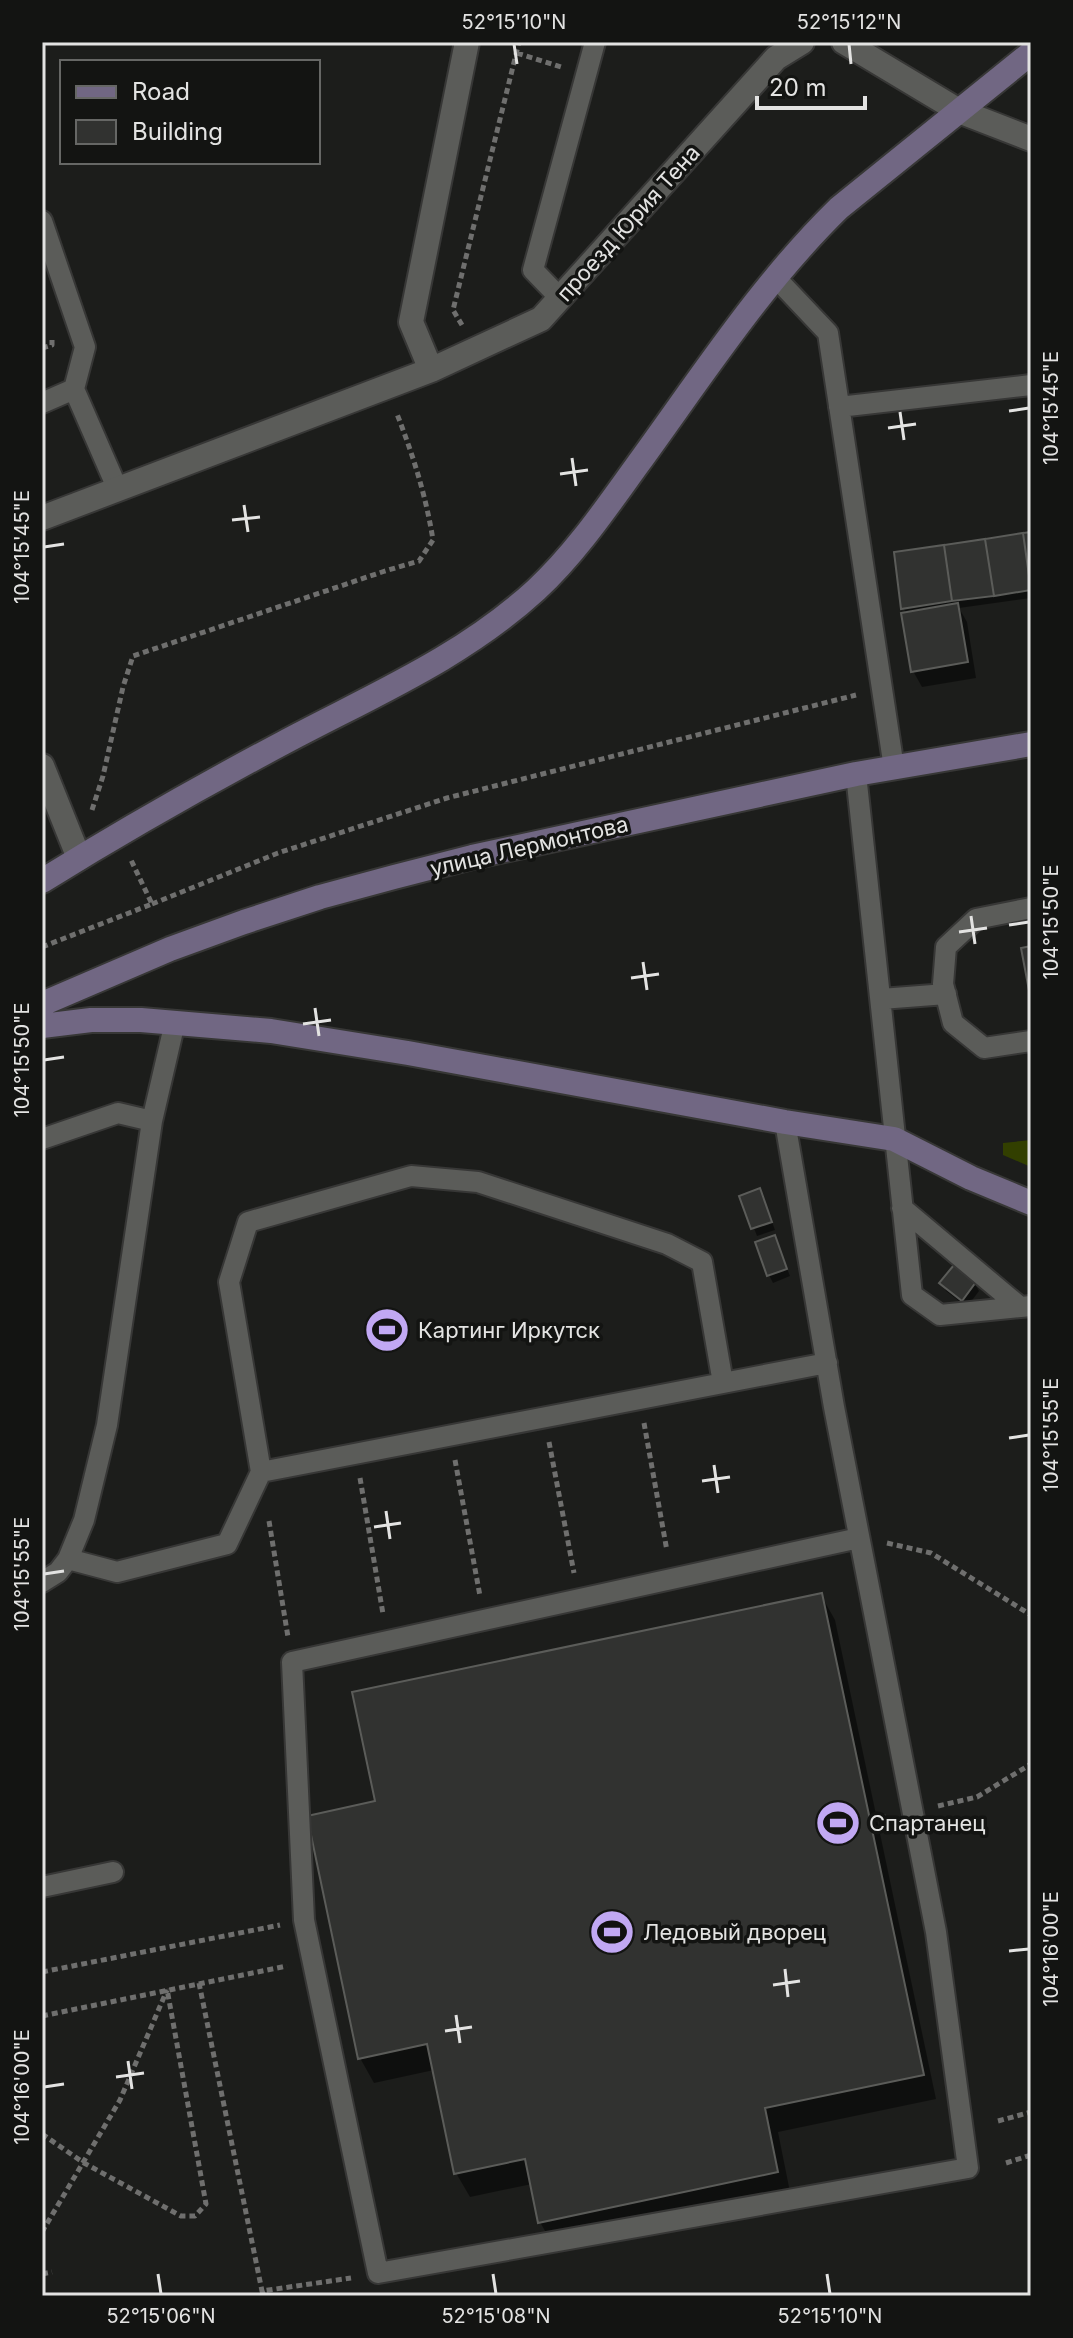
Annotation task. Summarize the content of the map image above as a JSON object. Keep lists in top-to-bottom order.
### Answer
{
  "streets": {
    "main road": ["улица Лермонтова"],
    "street": ["проезд Юрия Тена"]
  },
  "places": {
    "sports": ["Картинг Иркутск", "Спартанец", "Ледовый дворец"]
  },
  "legend": ["Road", "Building"],
  "scale_bar": "20 m",
  "coordinates": [
    "52°15'10\"N",
    "52°15'12\"N",
    "104°15'45\"E",
    "104°15'50\"E",
    "104°15'55\"E",
    "104°16'00\"E",
    "52°15'06\"N",
    "52°15'08\"N"
  ]
}
